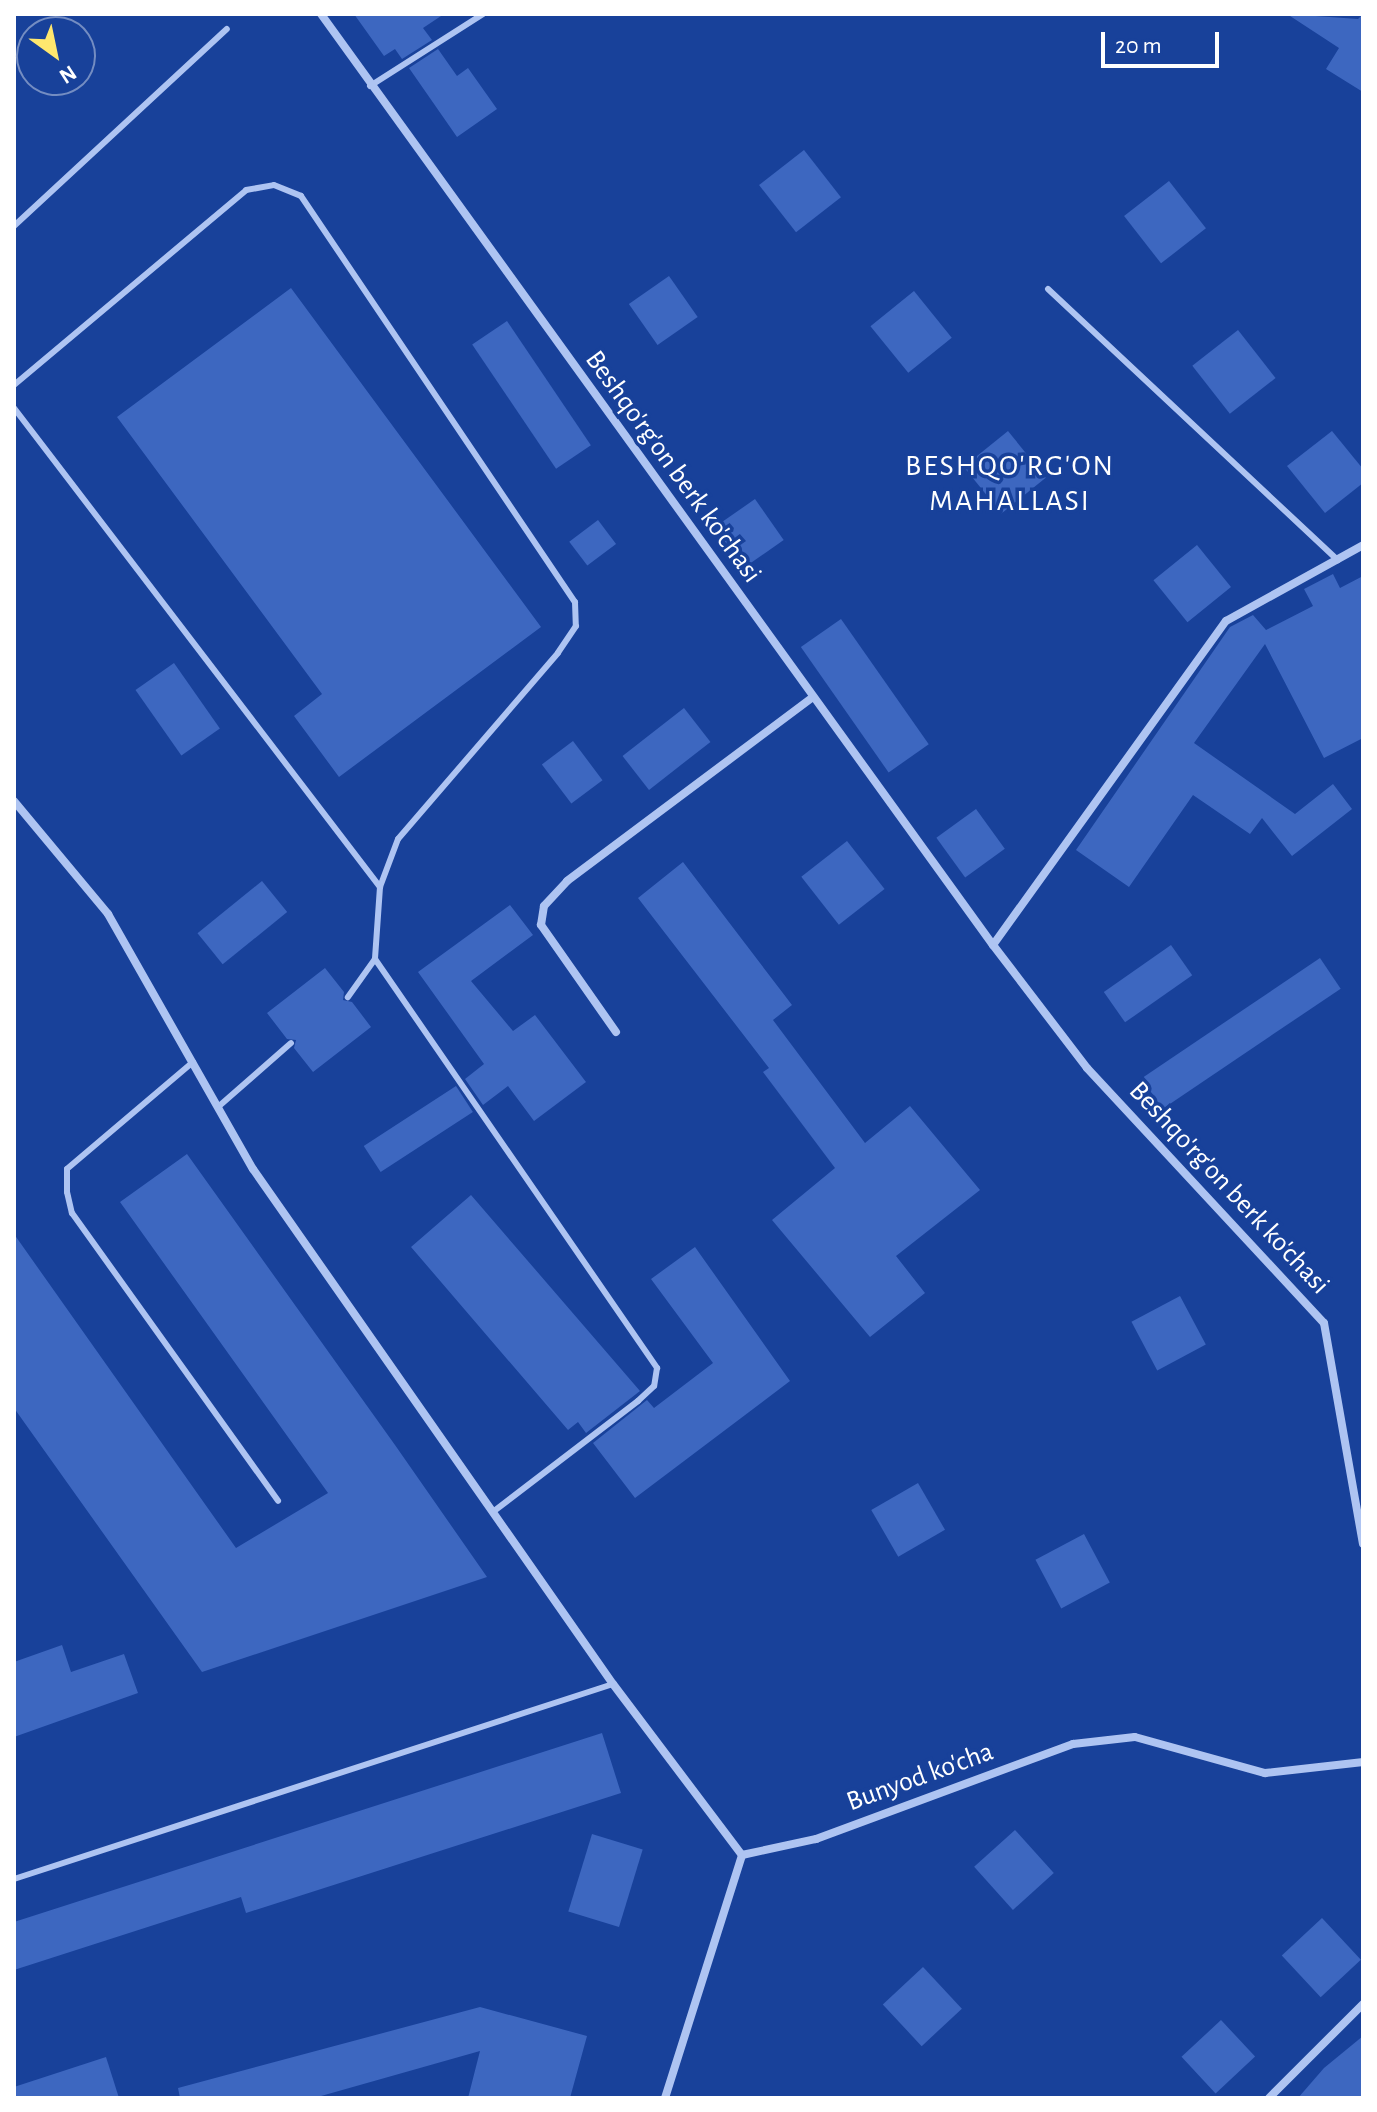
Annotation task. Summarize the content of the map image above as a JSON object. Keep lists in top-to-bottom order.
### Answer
{
  "streets": {
    "street": ["Beshqo'rg'on berk ko'chasi", "Bunyod ko'cha"]
  },
  "districts": ["BESHQO'RG'ON MAHALLASI"],
  "scale_bar": "20 m",
  "north": "bottom right"
}
